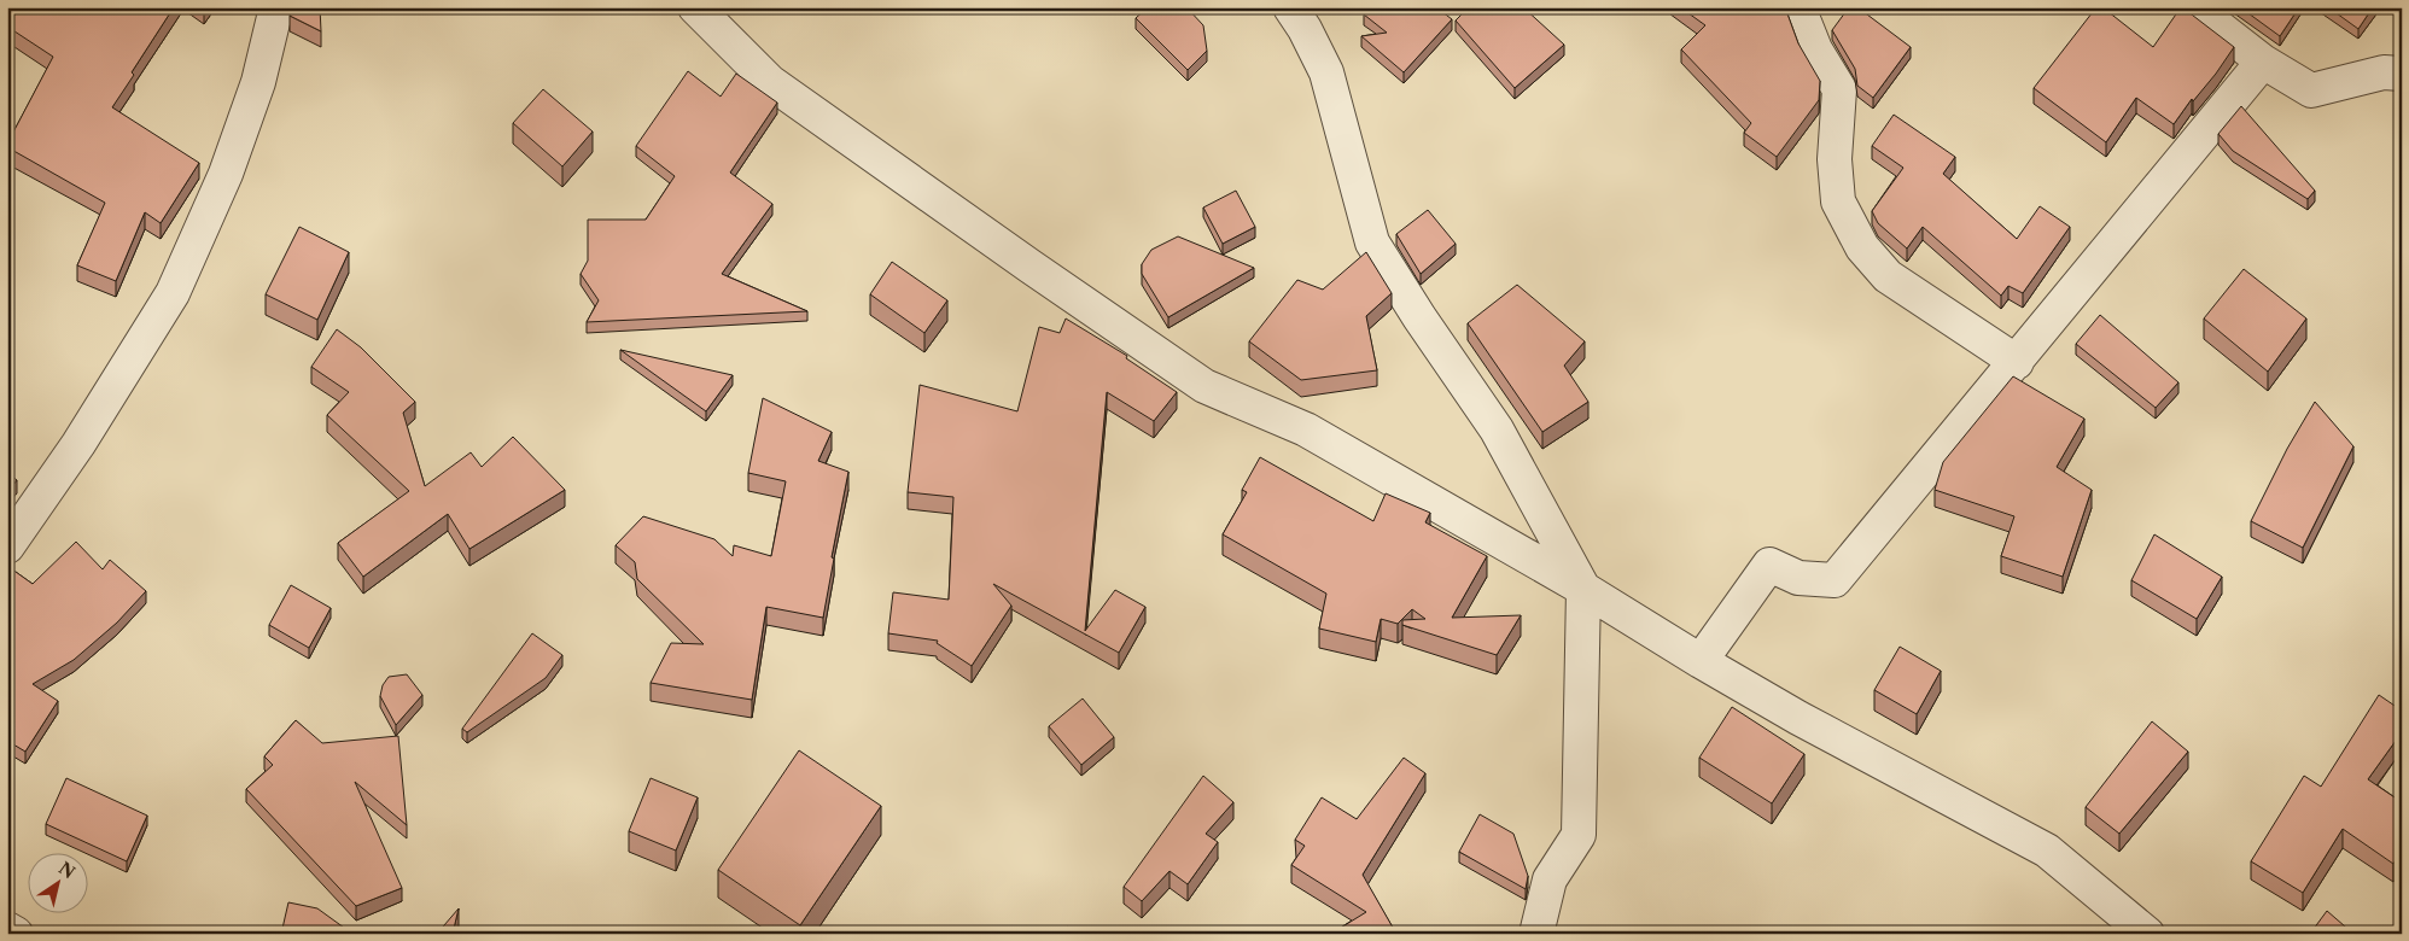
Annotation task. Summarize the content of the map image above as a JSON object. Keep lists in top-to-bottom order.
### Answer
{
  "north": "top right"
}
